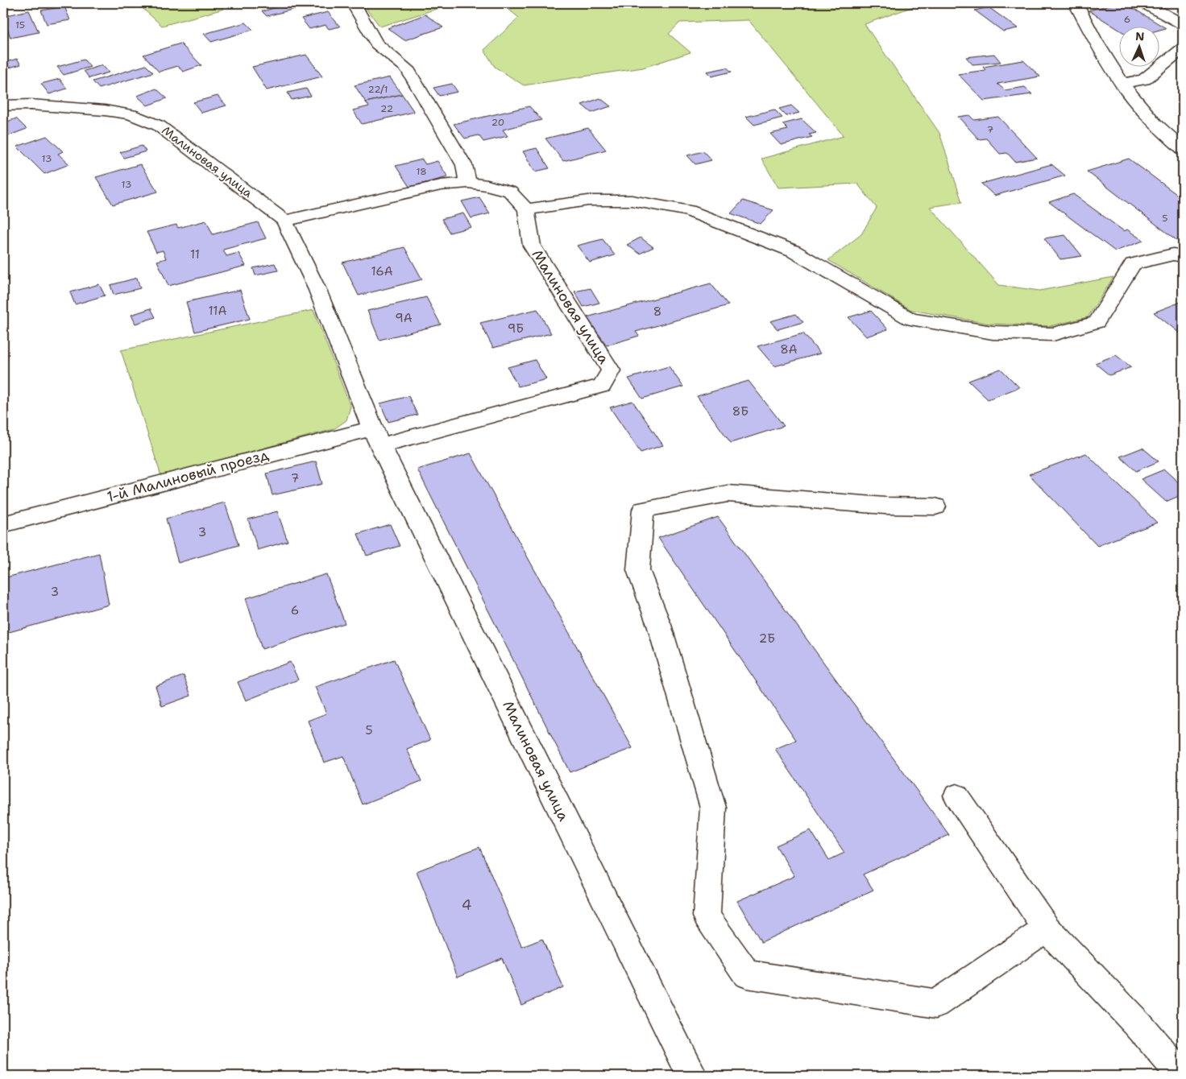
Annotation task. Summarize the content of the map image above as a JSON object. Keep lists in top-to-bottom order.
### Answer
{
  "streets": {
    "street": ["Малиновая улица", "1-й Малиновый проезд"]
  },
  "crossings": [
    ["Малиновая улица", "1-й Малиновый проезд"]
  ],
  "house_numbers": [
    "6",
    "15",
    "22/1",
    "22",
    "20",
    "7",
    "13",
    "18",
    "13",
    "5",
    "11",
    "16А",
    "11А",
    "8",
    "9А",
    "9Б",
    "8А",
    "8Б",
    "7",
    "3",
    "3",
    "6",
    "2Б",
    "5",
    "4"
  ],
  "north": "top"
}
